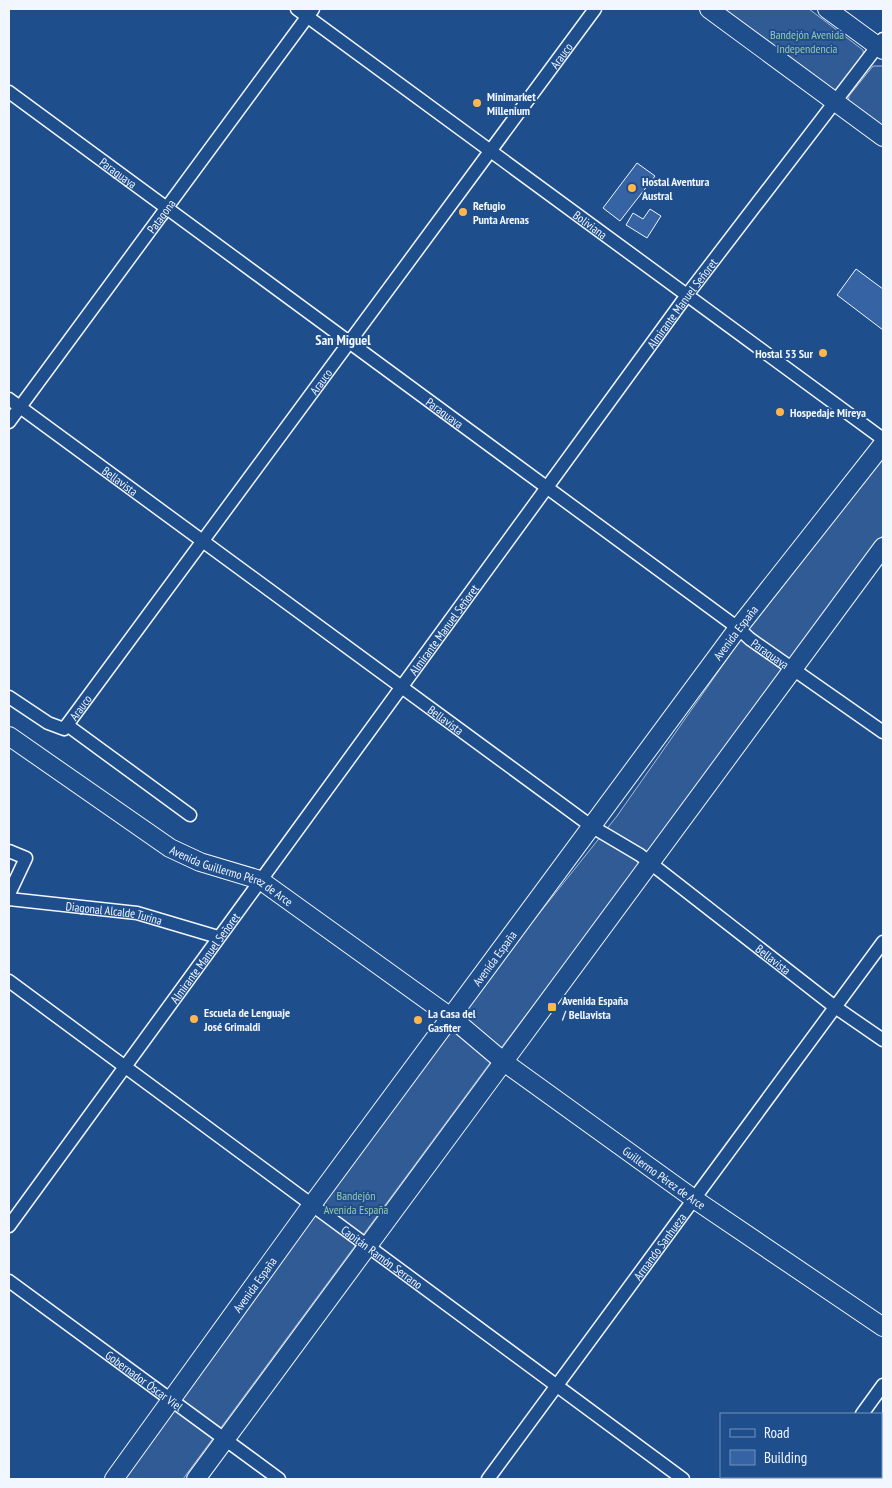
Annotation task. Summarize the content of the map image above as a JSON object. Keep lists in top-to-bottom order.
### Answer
{
  "streets": {
    "main road": ["Avenida España", "Avenida Guillermo Pérez de Arce", "Guillermo Pérez de Arce"],
    "street": [
      "Arauco",
      "Paraguaya",
      "Patagona",
      "Boliviana",
      "Almirante Manuel Señoret",
      "Bellavista",
      "Diagonal Alcalde Turina",
      "Armando Sanhueza",
      "Capitán Ramón Serrano",
      "Gobernador Óscar Viel"
    ]
  },
  "crossings": [
    ["Arauco", "Paraguaya"],
    ["Arauco", "Boliviana"],
    ["Arauco", "Bellavista"],
    ["Paraguaya", "Patagona"],
    ["Paraguaya", "Almirante Manuel Señoret"],
    ["Paraguaya", "Avenida España"],
    ["Patagona", "Boliviana"],
    ["Patagona", "Bellavista"],
    ["Boliviana", "Almirante Manuel Señoret"],
    ["Almirante Manuel Señoret", "Bellavista"],
    ["Almirante Manuel Señoret", "Avenida Guillermo Pérez de Arce"],
    ["Almirante Manuel Señoret", "Diagonal Alcalde Turina"],
    ["Almirante Manuel Señoret", "Capitán Ramón Serrano"],
    ["Bellavista", "Avenida España"],
    ["Bellavista", "Armando Sanhueza"],
    ["Avenida España", "Avenida Guillermo Pérez de Arce"],
    ["Avenida España", "Guillermo Pérez de Arce"],
    ["Avenida España", "Capitán Ramón Serrano"],
    ["Avenida España", "Gobernador Óscar Viel"],
    ["Avenida Guillermo Pérez de Arce", "Guillermo Pérez de Arce"],
    ["Guillermo Pérez de Arce", "Armando Sanhueza"],
    ["Armando Sanhueza", "Capitán Ramón Serrano"]
  ],
  "districts": ["San Miguel"],
  "parks": ["Bandejón Avenida Independencia", "Bandejón Avenida España"],
  "places": {
    "other": [
      "Minimarket Millenium",
      "Hostal Aventura Austral",
      "Refugio Punta Arenas",
      "Hostal 53 Sur",
      "Hospedaje Mireya",
      "Escuela de Lenguaje José Grimaldi",
      "La Casa del Gasfiter"
    ],
    "transit": ["Avenida España / Bellavista"]
  },
  "legend": ["Road", "Building"]
}
